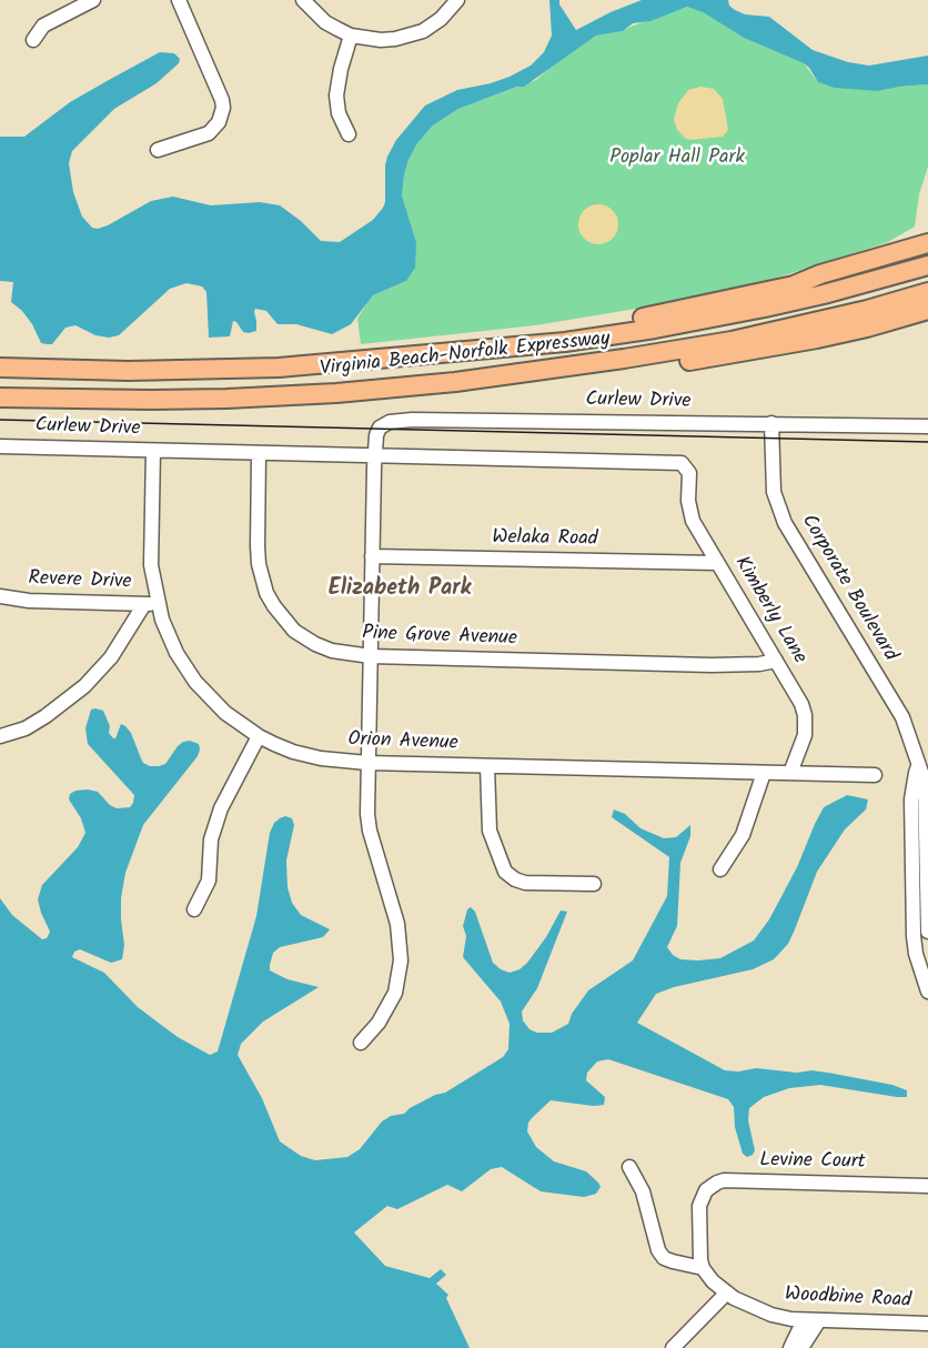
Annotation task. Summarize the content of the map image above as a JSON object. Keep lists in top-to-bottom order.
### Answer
{
  "streets": {
    "highway": ["Virginia Beach-Norfolk Expressway"],
    "street": [
      "Curlew Drive",
      "Welaka Road",
      "Revere Drive",
      "Corporate Boulevard",
      "Kimberly Lane",
      "Pine Grove Avenue",
      "Orion Avenue",
      "Levine Court",
      "Woodbine Road"
    ]
  },
  "crossings": [
    ["Curlew Drive", "Corporate Boulevard"],
    ["Curlew Drive", "Kimberly Lane"],
    ["Curlew Drive", "Pine Grove Avenue"],
    ["Curlew Drive", "Orion Avenue"],
    ["Welaka Road", "Kimberly Lane"],
    ["Revere Drive", "Orion Avenue"],
    ["Kimberly Lane", "Pine Grove Avenue"],
    ["Kimberly Lane", "Orion Avenue"],
    ["Levine Court", "Woodbine Road"]
  ],
  "districts": ["Elizabeth Park"],
  "parks": ["Poplar Hall Park"]
}
